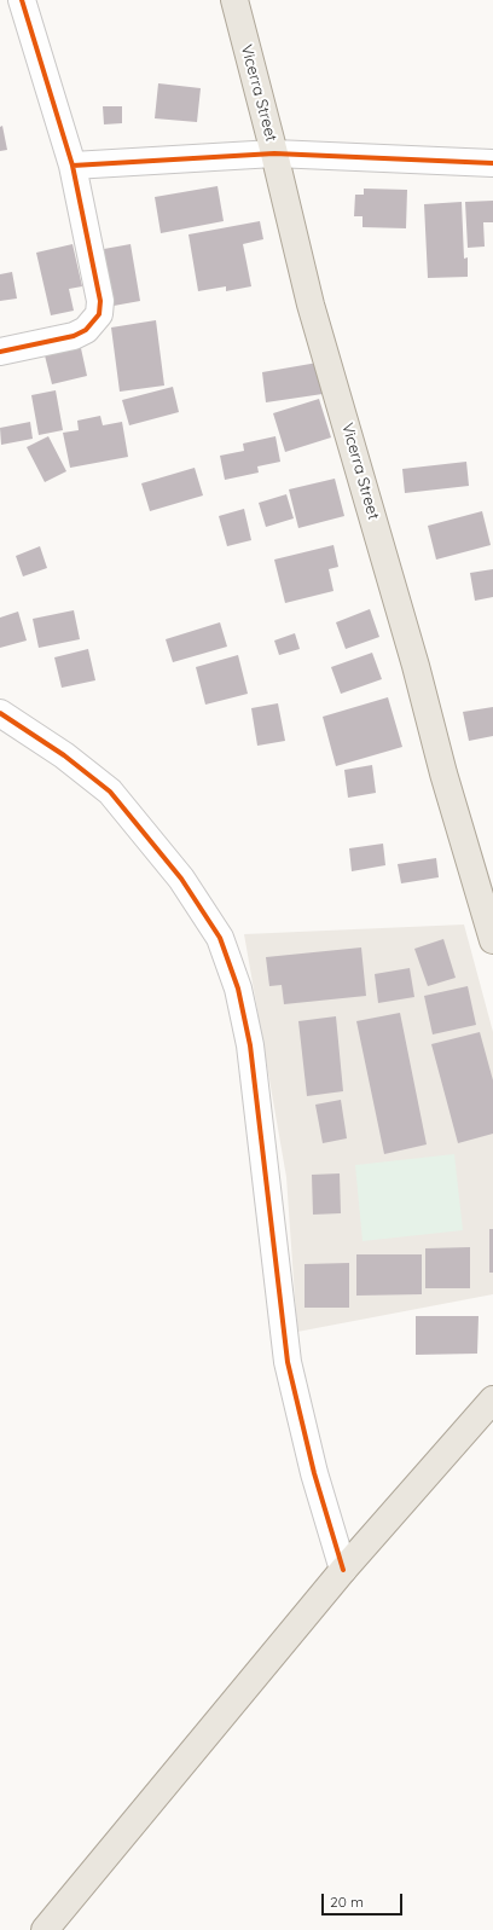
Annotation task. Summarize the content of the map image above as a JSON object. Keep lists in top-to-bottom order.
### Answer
{
  "streets": {
    "main road": ["Vicerra Street"]
  },
  "scale_bar": "20 m"
}
